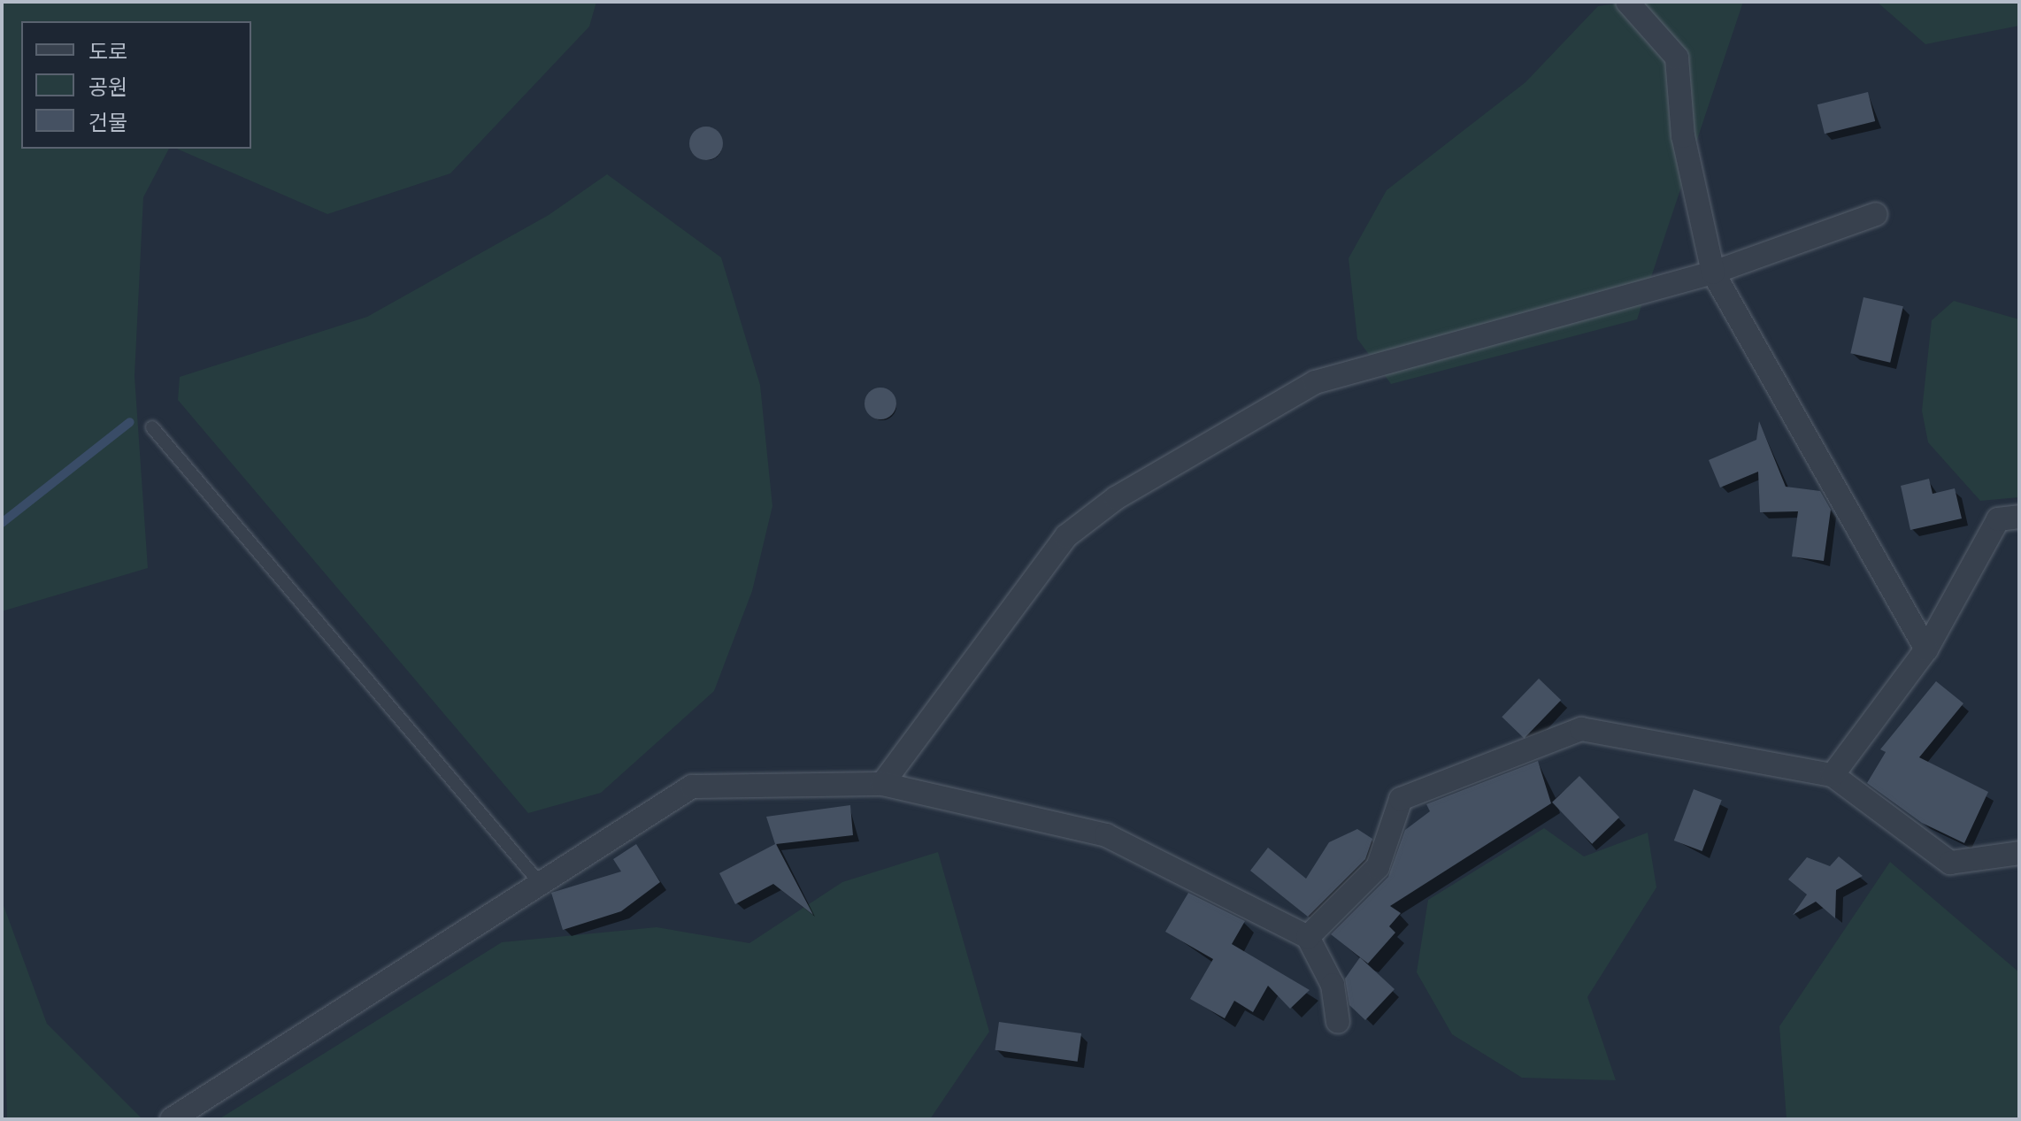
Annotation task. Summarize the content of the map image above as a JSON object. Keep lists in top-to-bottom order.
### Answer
{
  "legend": ["도로", "공원", "건물"]
}
